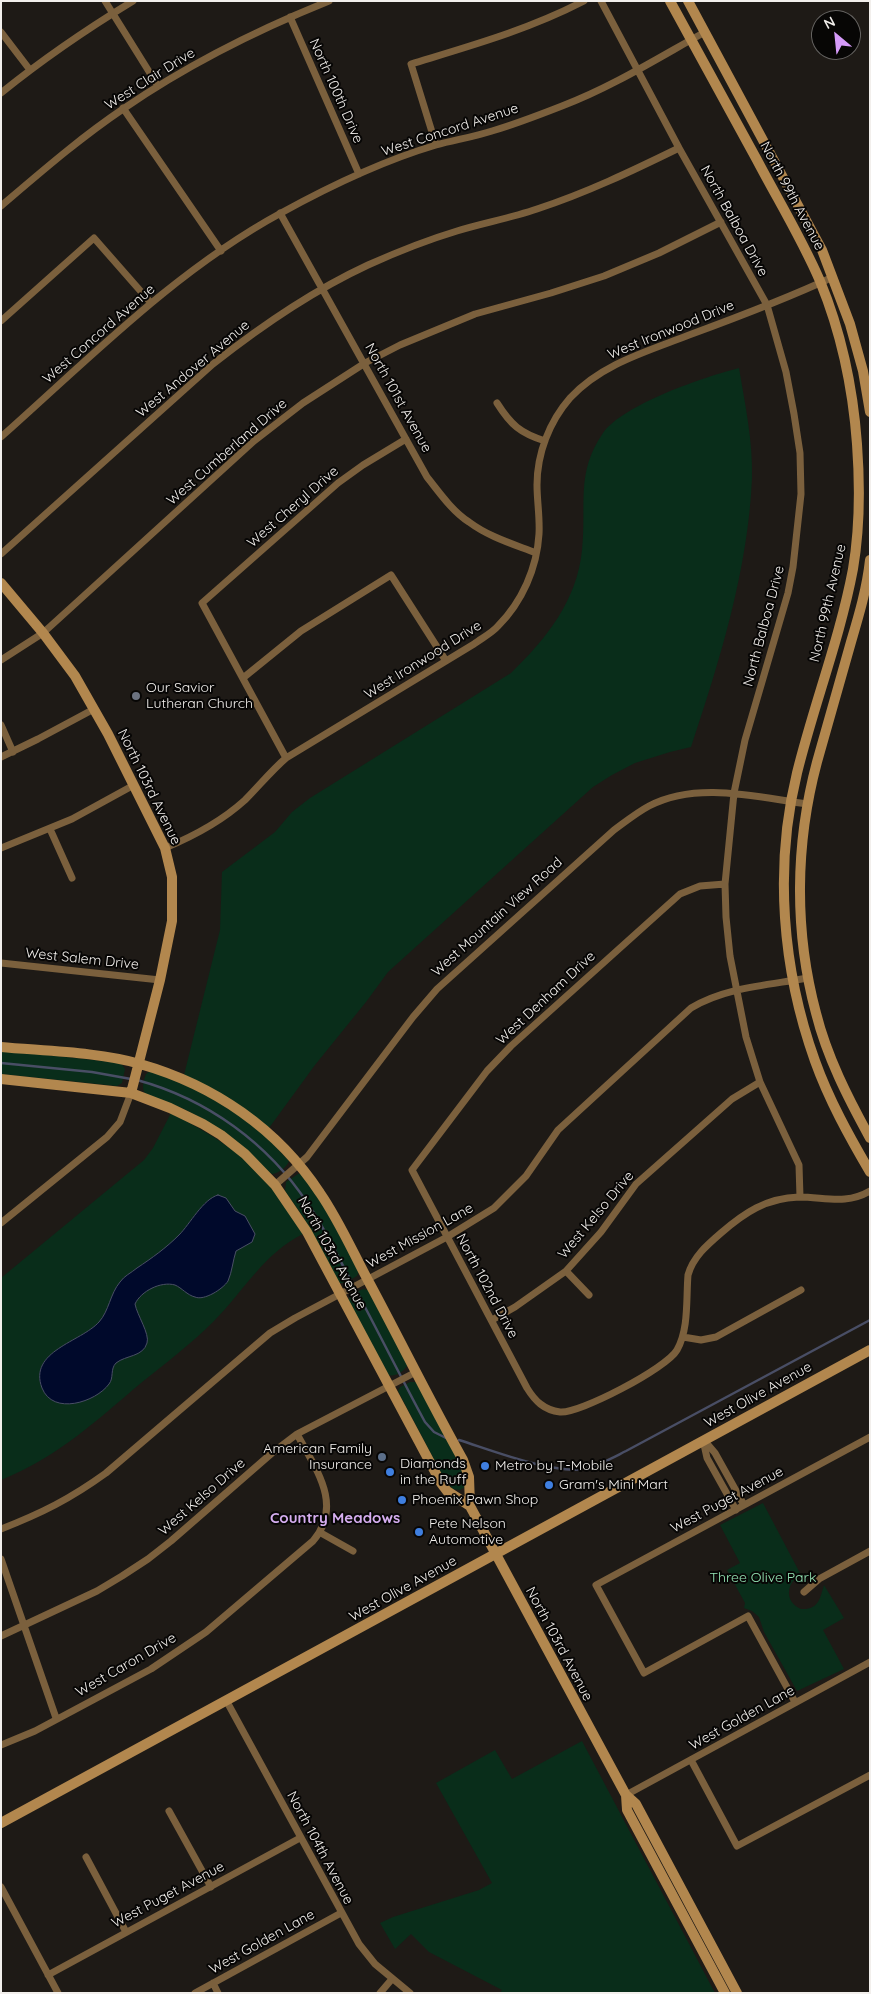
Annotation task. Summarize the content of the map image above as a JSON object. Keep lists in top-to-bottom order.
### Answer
{
  "streets": {
    "main road": ["North 99th Avenue", "North 103rd Avenue", "West Olive Avenue"],
    "street": [
      "West Clair Drive",
      "North 100th Drive",
      "West Concord Avenue",
      "North Balboa Drive",
      "West Ironwood Drive",
      "West Andover Avenue",
      "North 101st Avenue",
      "West Cumberland Drive",
      "West Cheryl Drive",
      "West Mountain View Road",
      "West Salem Drive",
      "West Denham Drive",
      "West Kelso Drive",
      "West Mission Lane",
      "North 102nd Drive",
      "West Puget Avenue",
      "West Caron Drive",
      "West Golden Lane",
      "North 104th Avenue"
    ]
  },
  "crossings": [
    ["West Clair Drive", "North 100th Drive"],
    ["North 100th Drive", "West Concord Avenue"],
    ["West Concord Avenue", "North 99th Avenue"],
    ["West Concord Avenue", "North Balboa Drive"],
    ["West Concord Avenue", "North 101st Avenue"],
    ["North 99th Avenue", "West Ironwood Drive"],
    ["North 99th Avenue", "West Mountain View Road"],
    ["North 99th Avenue", "West Mission Lane"],
    ["North Balboa Drive", "West Ironwood Drive"],
    ["North Balboa Drive", "West Andover Avenue"],
    ["North Balboa Drive", "West Cumberland Drive"],
    ["North Balboa Drive", "West Mountain View Road"],
    ["North Balboa Drive", "West Denham Drive"],
    ["North Balboa Drive", "West Kelso Drive"],
    ["North Balboa Drive", "West Mission Lane"],
    ["West Ironwood Drive", "North 101st Avenue"],
    ["West Ironwood Drive", "North 103rd Avenue"],
    ["West Andover Avenue", "North 101st Avenue"],
    ["North 101st Avenue", "West Cumberland Drive"],
    ["North 101st Avenue", "West Cheryl Drive"],
    ["West Cumberland Drive", "North 103rd Avenue"],
    ["North 103rd Avenue", "West Mountain View Road"],
    ["North 103rd Avenue", "West Salem Drive"],
    ["North 103rd Avenue", "West Kelso Drive"],
    ["North 103rd Avenue", "West Mission Lane"],
    ["North 103rd Avenue", "West Olive Avenue"],
    ["North 103rd Avenue", "West Golden Lane"],
    ["West Denham Drive", "North 102nd Drive"],
    ["West Kelso Drive", "North 102nd Drive"],
    ["West Mission Lane", "North 102nd Drive"],
    ["West Olive Avenue", "North 104th Avenue"],
    ["West Puget Avenue", "West Golden Lane"],
    ["West Puget Avenue", "North 104th Avenue"],
    ["West Golden Lane", "North 104th Avenue"]
  ],
  "districts": ["Country Meadows"],
  "parks": ["Three Olive Park"],
  "places": [
    "Our Savior Lutheran Church",
    "American Family Insurance",
    "Metro by T-Mobile",
    "Diamonds in the Ruff",
    "Gram's Mini Mart",
    "Phoenix Pawn Shop",
    "Pete Nelson Automotive"
  ],
  "north": "top left"
}
